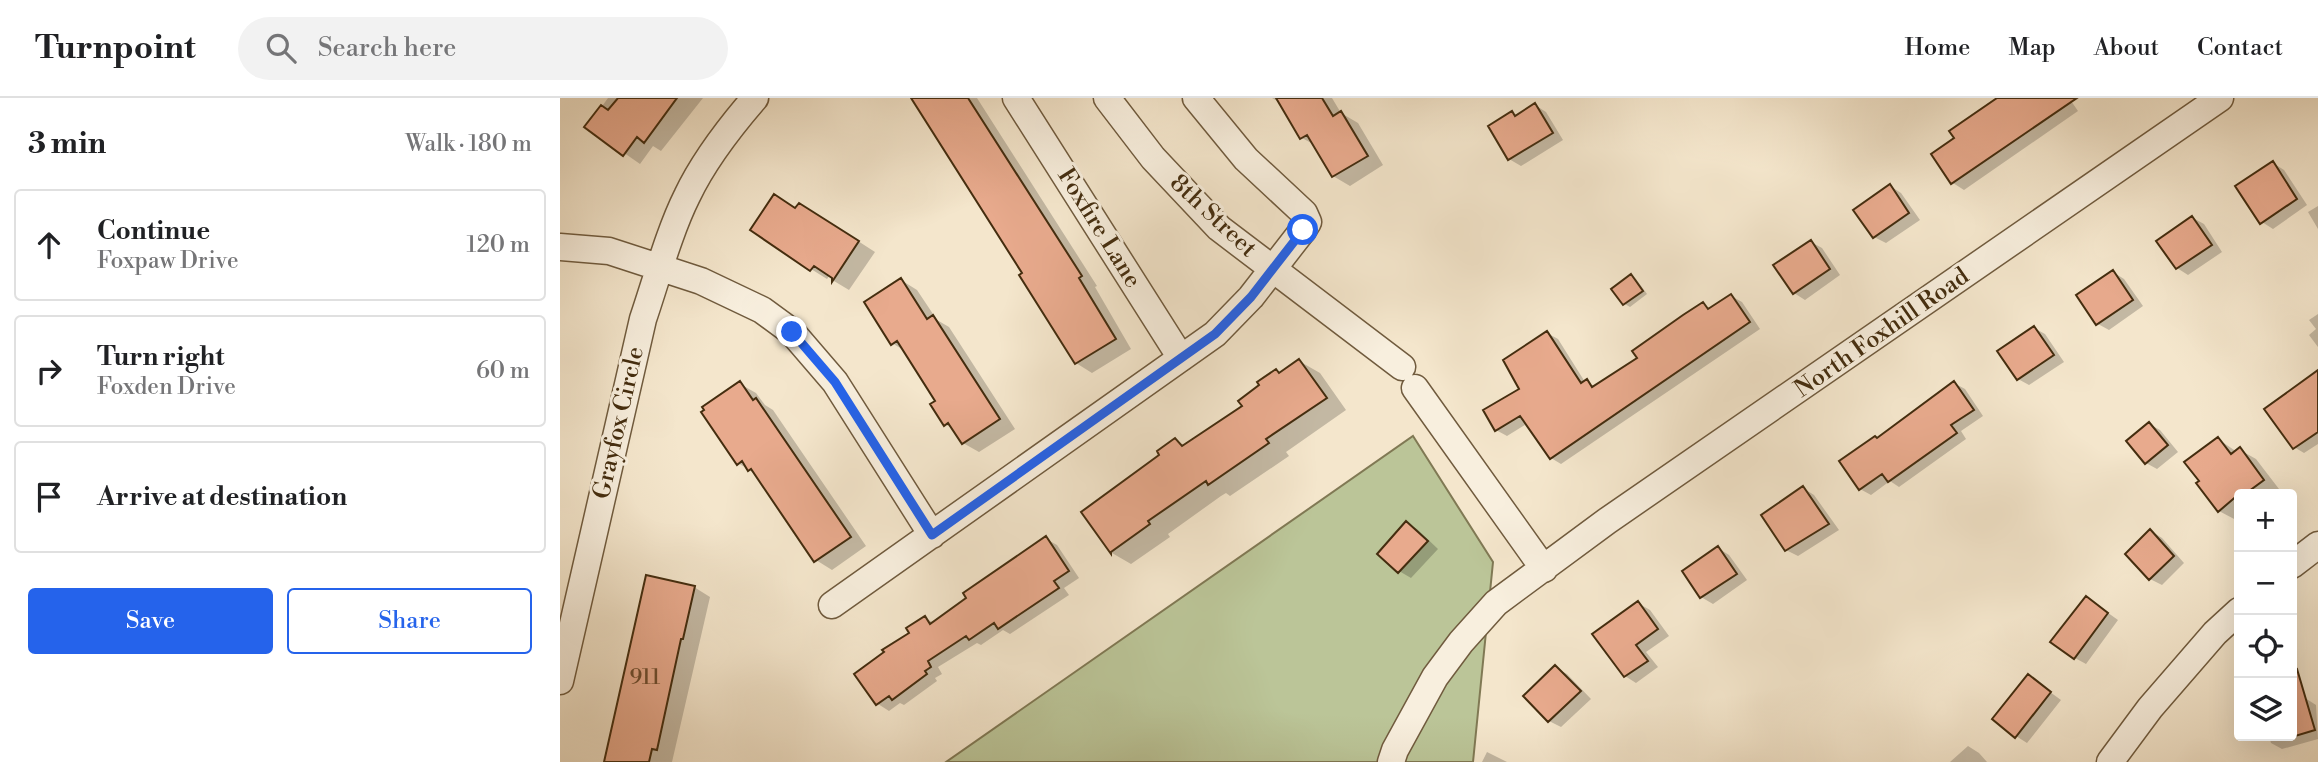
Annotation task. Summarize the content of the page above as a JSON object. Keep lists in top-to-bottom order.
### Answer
{
  "streets": {
    "street": [
      "8th Street",
      "Foxfire Lane",
      "North Foxhill Road",
      "Grayfox Circle"
    ]
  },
  "crossings": [
    ["8th Street", "North Foxhill Road"]
  ],
  "house_numbers": ["911"],
  "page": {
    "header": "Turnpoint",
    "search": "Search here",
    "nav": [
      "Home",
      "Map",
      "About",
      "Contact"
    ],
    "heading": ["3 min", "Walk · 180 m"],
    "list": [
      ["Continue", "Foxpaw Drive", "120 m"],
      ["Turn right", "Foxden Drive", "60 m"],
      "Arrive at destination"
    ],
    "map_buttons": ["+", "−"],
    "buttons": ["Save", "Share"]
  }
}
